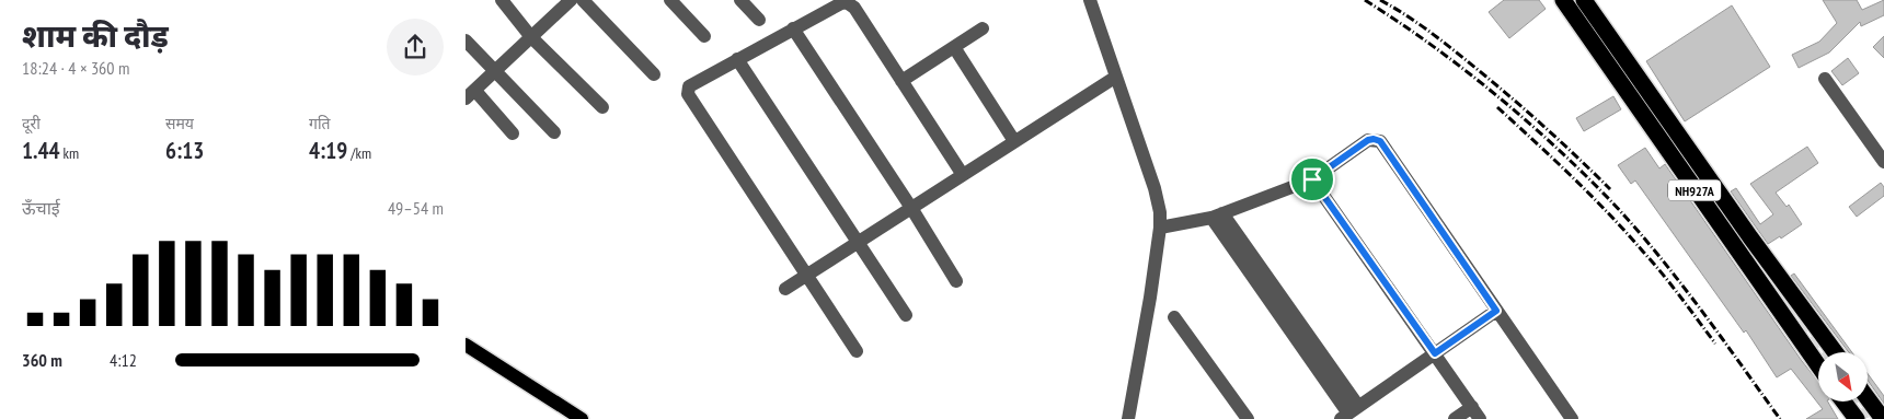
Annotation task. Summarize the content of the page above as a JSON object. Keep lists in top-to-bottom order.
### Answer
{
  "streets": {
    "highway": ["NH927A"]
  },
  "north": "bottom right",
  "page": {
    "heading": ["शाम की दौड़", "18:24 · 4 × 360 m"],
    "stats": [
      ["दूरी", "1.44 km"],
      ["समय", "6:13"],
      ["गति", "4:19 /km"]
    ],
    "chart": ["ऊँचाई", "49–54 m"],
    "list": [
      {
        "name": "360 m",
        "note": "4:12"
      }
    ]
  }
}
